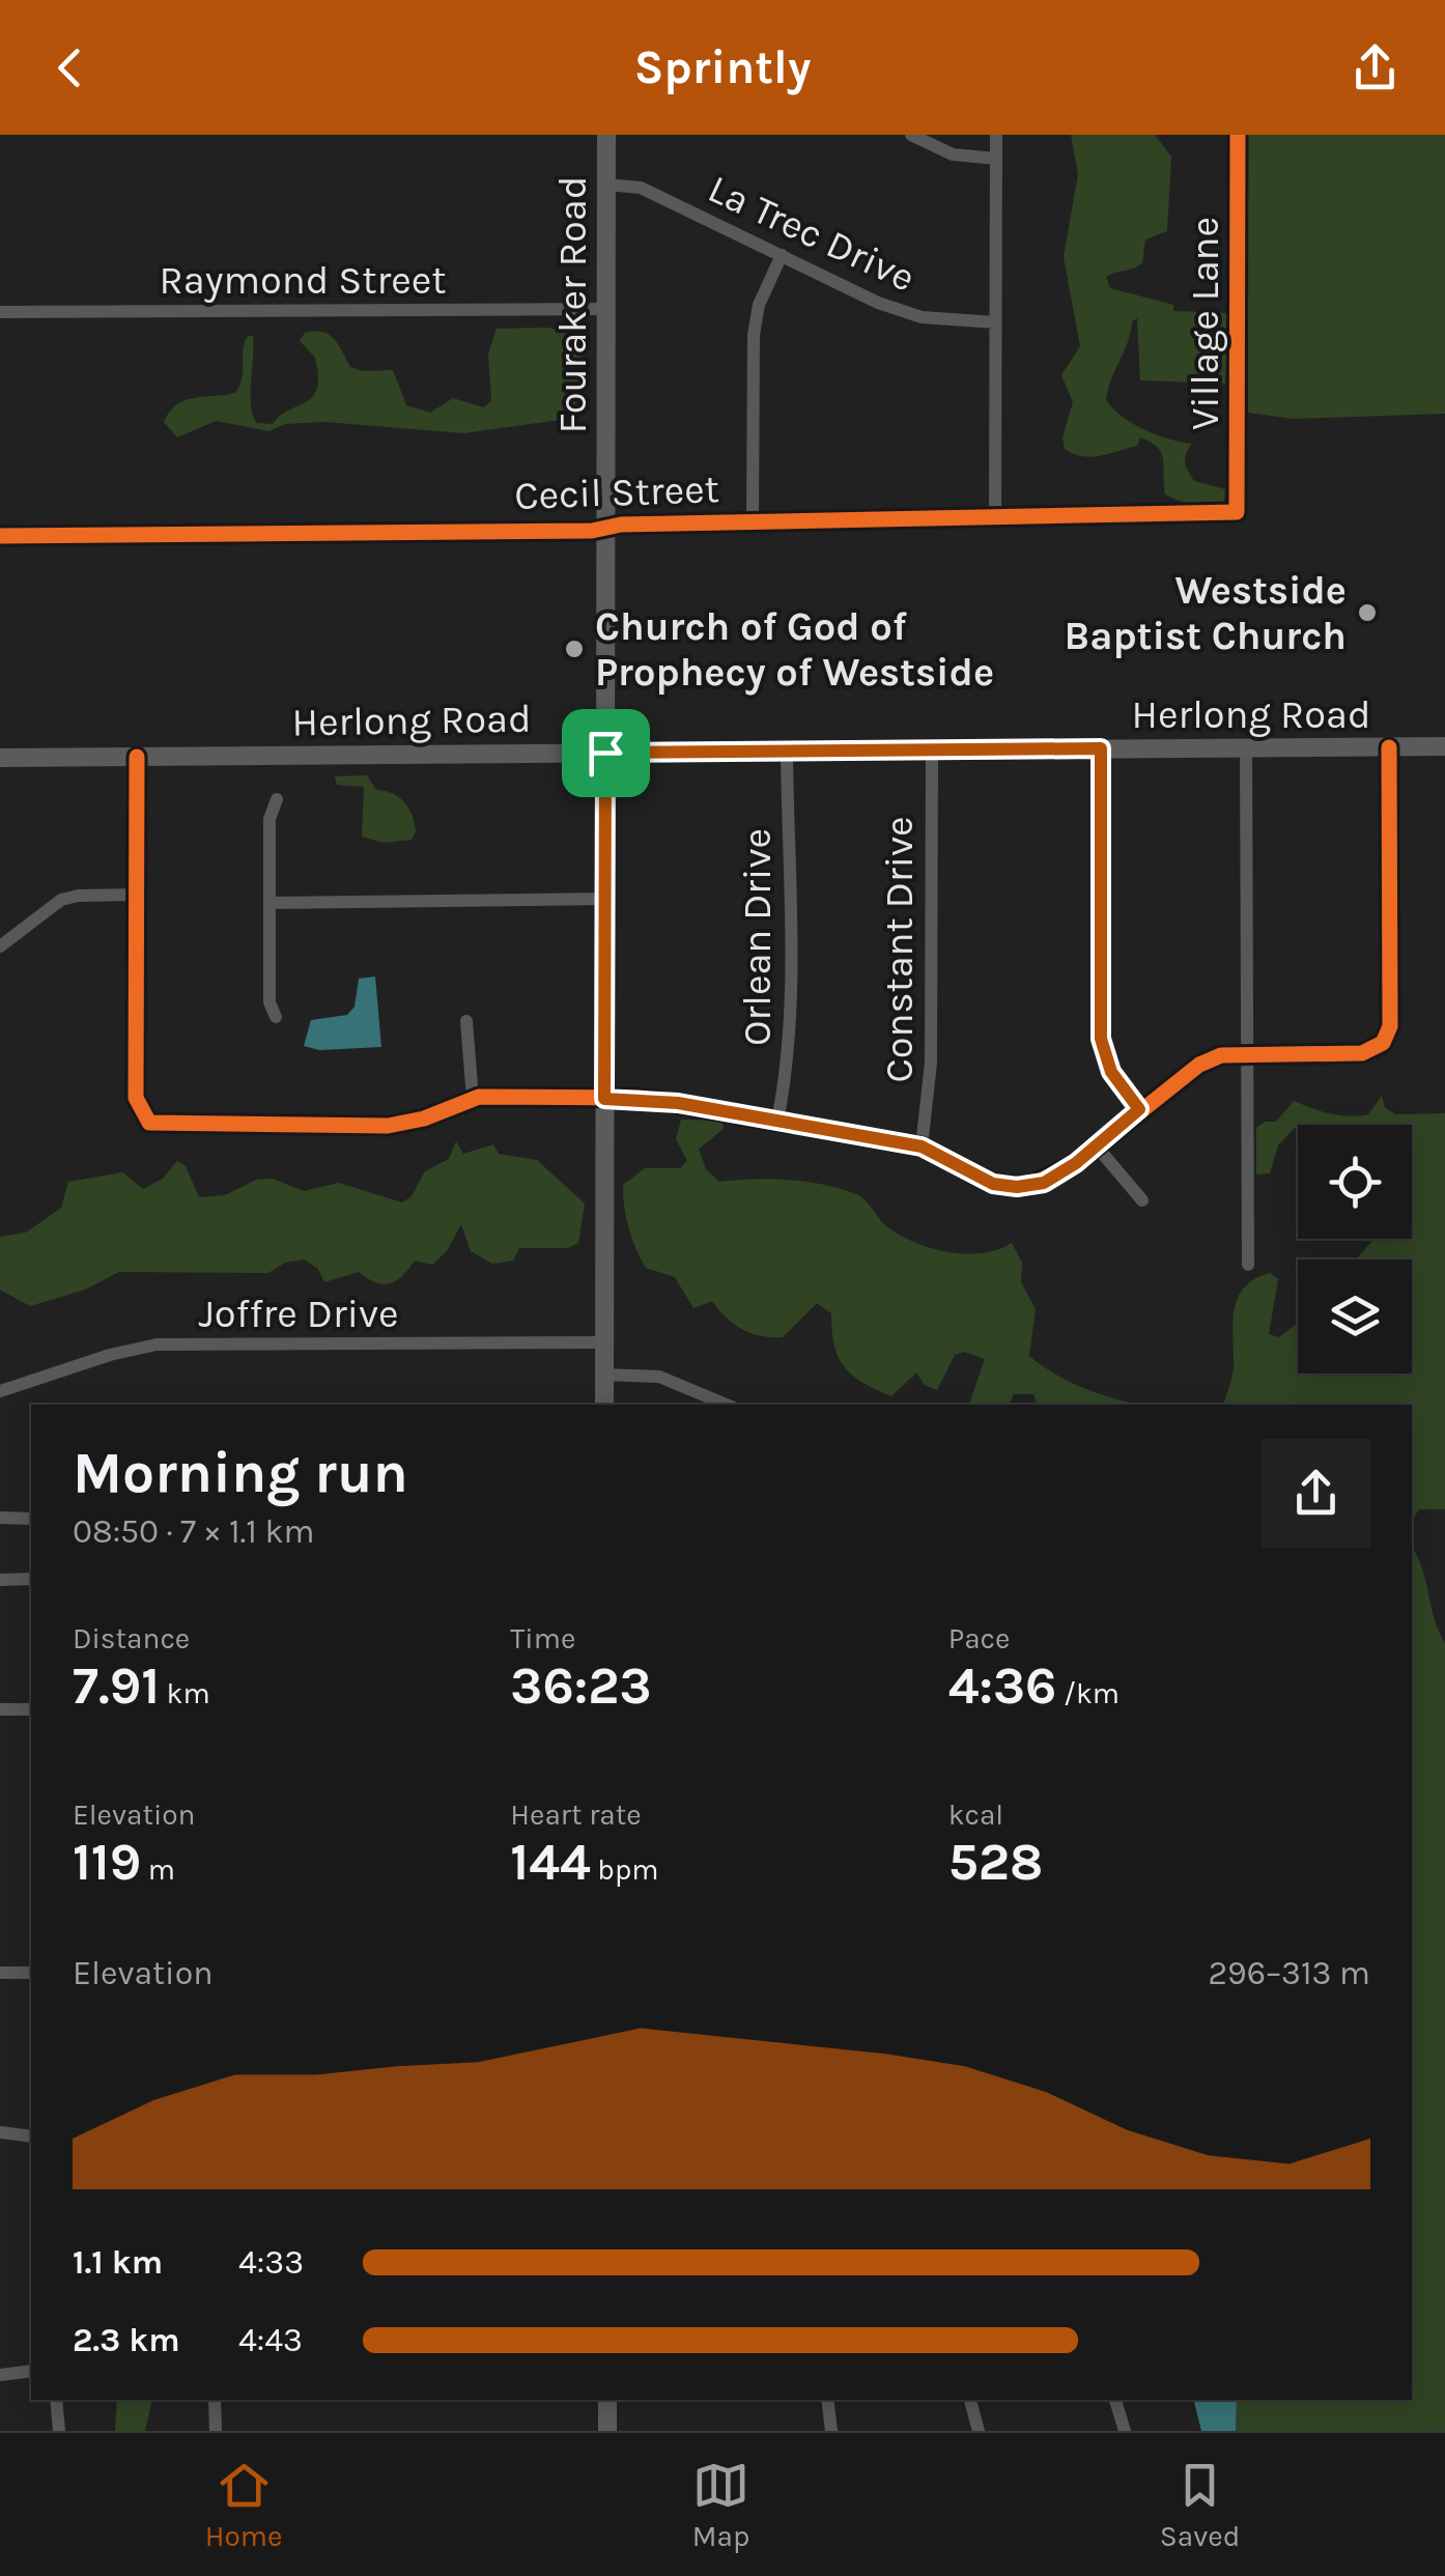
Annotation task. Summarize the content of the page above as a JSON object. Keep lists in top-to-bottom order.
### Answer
{
  "streets": {
    "street": [
      "La Trec Drive",
      "Raymond Street",
      "Fouraker Road",
      "Village Lane",
      "Cecil Street",
      "Herlong Road",
      "Orlean Drive",
      "Constant Drive",
      "Joffre Drive"
    ]
  },
  "crossings": [
    ["La Trec Drive", "Fouraker Road"],
    ["Raymond Street", "Fouraker Road"],
    ["Fouraker Road", "Cecil Street"],
    ["Fouraker Road", "Herlong Road"],
    ["Fouraker Road", "Joffre Drive"],
    ["Village Lane", "Cecil Street"],
    ["Herlong Road", "Orlean Drive"],
    ["Herlong Road", "Constant Drive"]
  ],
  "places": ["Westside Baptist Church", "Church of God of Prophecy of Westside"],
  "page": {
    "header": "Sprintly",
    "heading": ["Morning run", "08:50 · 7 × 1.1 km"],
    "stats": [
      ["Distance", "7.91 km"],
      ["Time", "36:23"],
      ["Pace", "4:36 /km"],
      ["Elevation", "119 m"],
      ["Heart rate", "144 bpm"],
      ["kcal", "528"]
    ],
    "chart": ["Elevation", "296–313 m"],
    "list": [
      {
        "name": "1.1 km",
        "note": "4:33"
      },
      {
        "name": "2.3 km",
        "note": "4:43"
      }
    ],
    "tabs": ["Home", "Map", "Saved"]
  }
}
